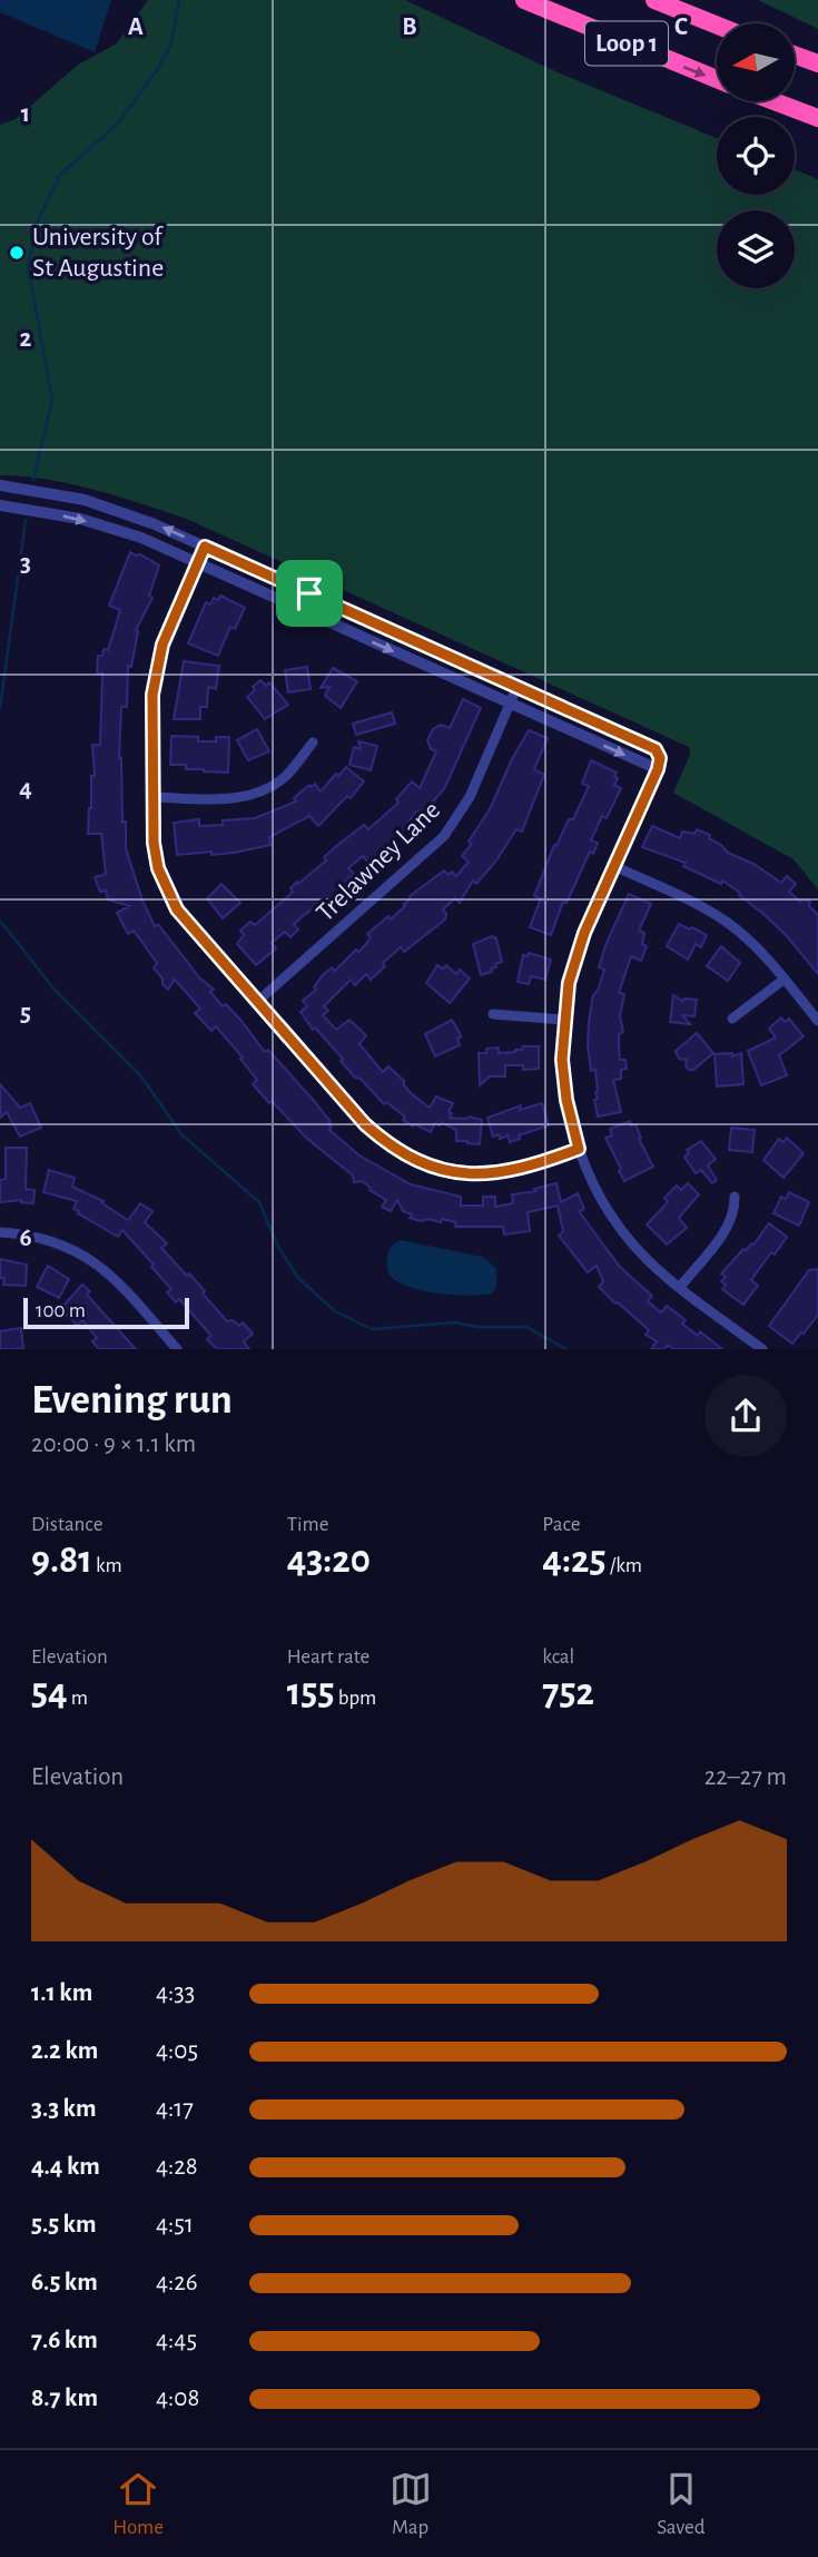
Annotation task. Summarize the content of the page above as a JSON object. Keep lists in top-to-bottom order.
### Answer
{
  "streets": {
    "highway": ["Loop 1"],
    "street": ["Trelawney Lane"]
  },
  "places": ["University of St Augustine"],
  "scale_bar": "100 m",
  "north": "left",
  "page": {
    "scale": "100 m",
    "heading": ["Evening run", "20:00 · 9 × 1.1 km"],
    "stats": [
      ["Distance", "9.81 km"],
      ["Time", "43:20"],
      ["Pace", "4:25 /km"],
      ["Elevation", "54 m"],
      ["Heart rate", "155 bpm"],
      ["kcal", "752"]
    ],
    "chart": ["Elevation", "22–27 m"],
    "list": [
      {
        "name": "1.1 km",
        "note": "4:33"
      },
      {
        "name": "2.2 km",
        "note": "4:05"
      },
      {
        "name": "3.3 km",
        "note": "4:17"
      },
      {
        "name": "4.4 km",
        "note": "4:28"
      },
      {
        "name": "5.5 km",
        "note": "4:51"
      },
      {
        "name": "6.5 km",
        "note": "4:26"
      },
      {
        "name": "7.6 km",
        "note": "4:45"
      },
      {
        "name": "8.7 km",
        "note": "4:08"
      }
    ],
    "tabs": ["Home", "Map", "Saved"]
  },
  "grid": {
    "columns": ["A", "B", "C"],
    "rows": [
      "1",
      "2",
      "3",
      "4",
      "5",
      "6"
    ]
  }
}
